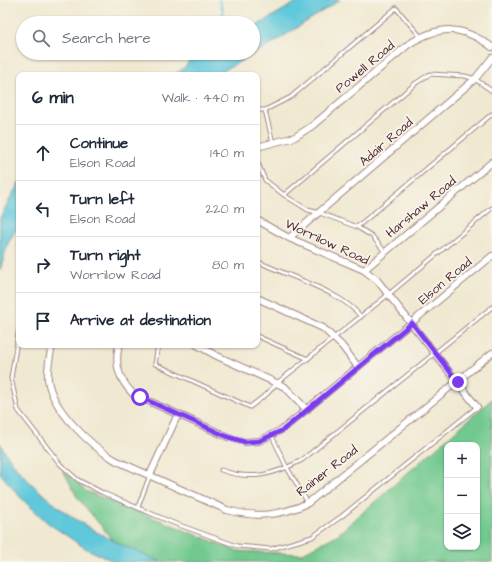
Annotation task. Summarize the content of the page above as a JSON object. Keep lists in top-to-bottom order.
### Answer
{
  "streets": {
    "street": [
      "Powell Road",
      "Adair Road",
      "Harshaw Road",
      "Worrilow Road",
      "Elson Road",
      "Rainer Road"
    ]
  },
  "crossings": [
    ["Adair Road", "Worrilow Road"],
    ["Harshaw Road", "Worrilow Road"],
    ["Worrilow Road", "Elson Road"],
    ["Worrilow Road", "Rainer Road"]
  ],
  "page": {
    "search": "Search here",
    "heading": ["6 min", "Walk · 440 m"],
    "list": [
      ["Continue", "Elson Road", "140 m"],
      ["Turn left", "Elson Road", "220 m"],
      ["Turn right", "Worrilow Road", "80 m"],
      "Arrive at destination"
    ],
    "map_buttons": ["+", "−"]
  }
}
